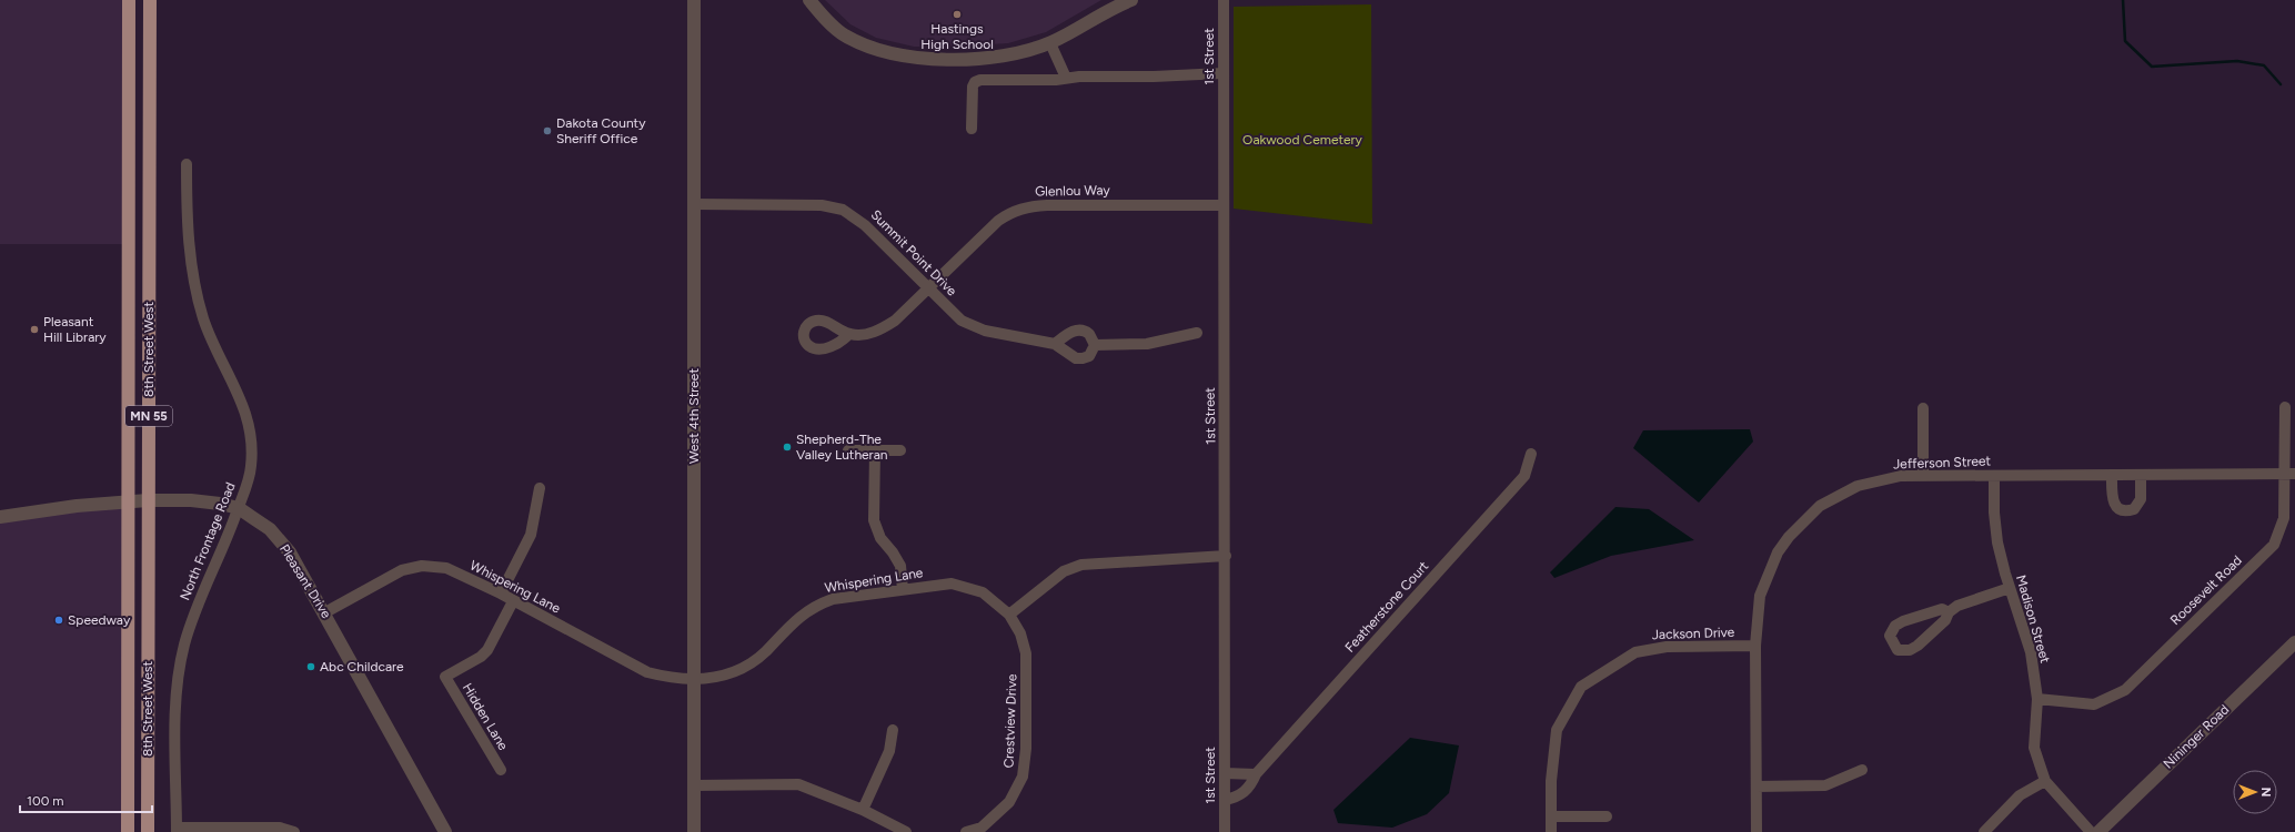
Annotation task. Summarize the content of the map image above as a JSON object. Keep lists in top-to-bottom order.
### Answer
{
  "streets": {
    "highway": ["8th Street West", "MN 55"],
    "street": [
      "1st Street",
      "Glenlou Way",
      "Summit Point Drive",
      "West 4th Street",
      "Jefferson Street",
      "North Frontage Road",
      "Whispering Lane",
      "Pleasant Drive",
      "Roosevelt Road",
      "Featherstone Court",
      "Madison Street",
      "Jackson Drive",
      "Hidden Lane",
      "Crestview Drive",
      "Nininger Road"
    ]
  },
  "crossings": [
    ["1st Street", "Glenlou Way"],
    ["1st Street", "Featherstone Court"],
    ["Glenlou Way", "Summit Point Drive"],
    ["Summit Point Drive", "West 4th Street"],
    ["8th Street West", "Pleasant Drive"],
    ["West 4th Street", "Whispering Lane"],
    ["Jefferson Street", "Roosevelt Road"],
    ["Jefferson Street", "Madison Street"],
    ["Jefferson Street", "Jackson Drive"],
    ["North Frontage Road", "Pleasant Drive"],
    ["Whispering Lane", "Pleasant Drive"],
    ["Whispering Lane", "Hidden Lane"],
    ["Whispering Lane", "Crestview Drive"],
    ["Roosevelt Road", "Madison Street"]
  ],
  "parks": ["Oakwood Cemetery"],
  "places": [
    "Hastings High School",
    "Dakota County Sheriff Office",
    "Pleasant Hill Library",
    "Shepherd-The Valley Lutheran",
    "Speedway",
    "Abc Childcare"
  ],
  "scale_bar": "100 m",
  "north": "right"
}
